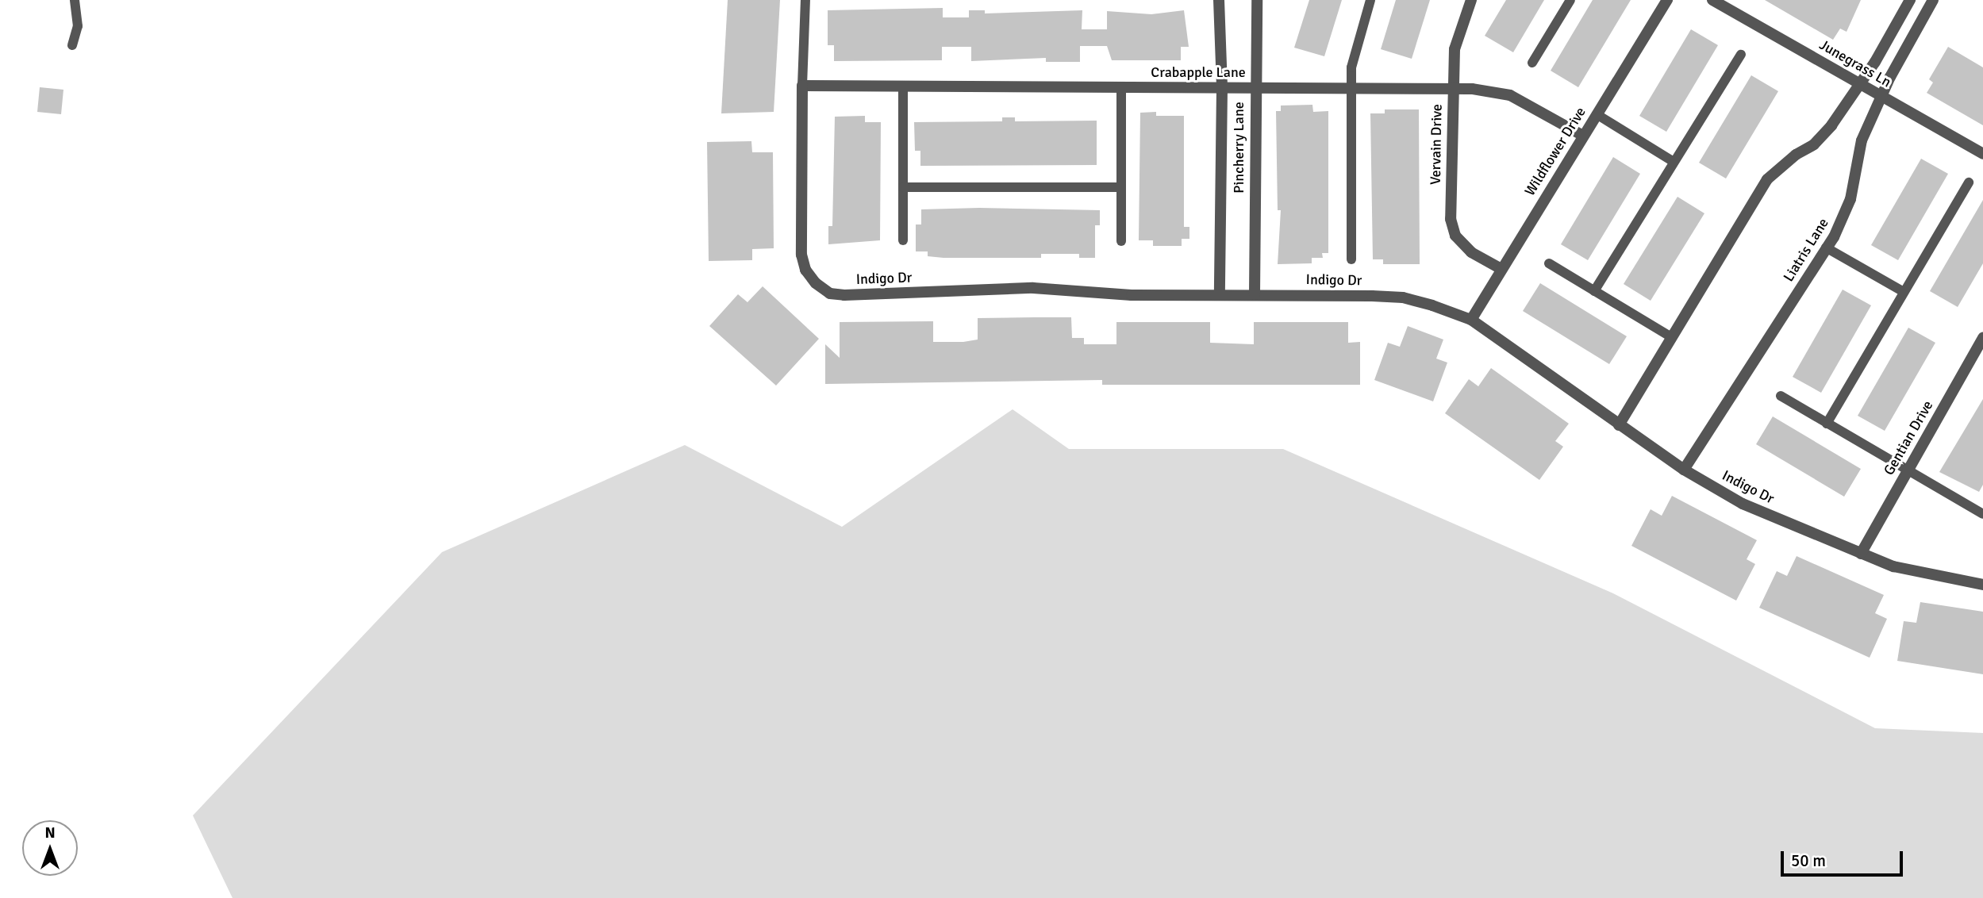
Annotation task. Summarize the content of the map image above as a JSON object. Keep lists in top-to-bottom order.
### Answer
{
  "streets": {
    "street": [
      "Junegrass Ln",
      "Crabapple Lane",
      "Vervain Drive",
      "Pincherry Lane",
      "Wildflower Drive",
      "Liatris Lane",
      "Indigo Dr",
      "Gentian Drive"
    ]
  },
  "crossings": [
    ["Junegrass Ln", "Liatris Lane"],
    ["Crabapple Lane", "Vervain Drive"],
    ["Crabapple Lane", "Pincherry Lane"],
    ["Crabapple Lane", "Wildflower Drive"],
    ["Crabapple Lane", "Indigo Dr"],
    ["Vervain Drive", "Wildflower Drive"],
    ["Pincherry Lane", "Indigo Dr"],
    ["Wildflower Drive", "Indigo Dr"],
    ["Liatris Lane", "Indigo Dr"],
    ["Indigo Dr", "Gentian Drive"]
  ],
  "scale_bar": "50 m",
  "north": "top"
}
